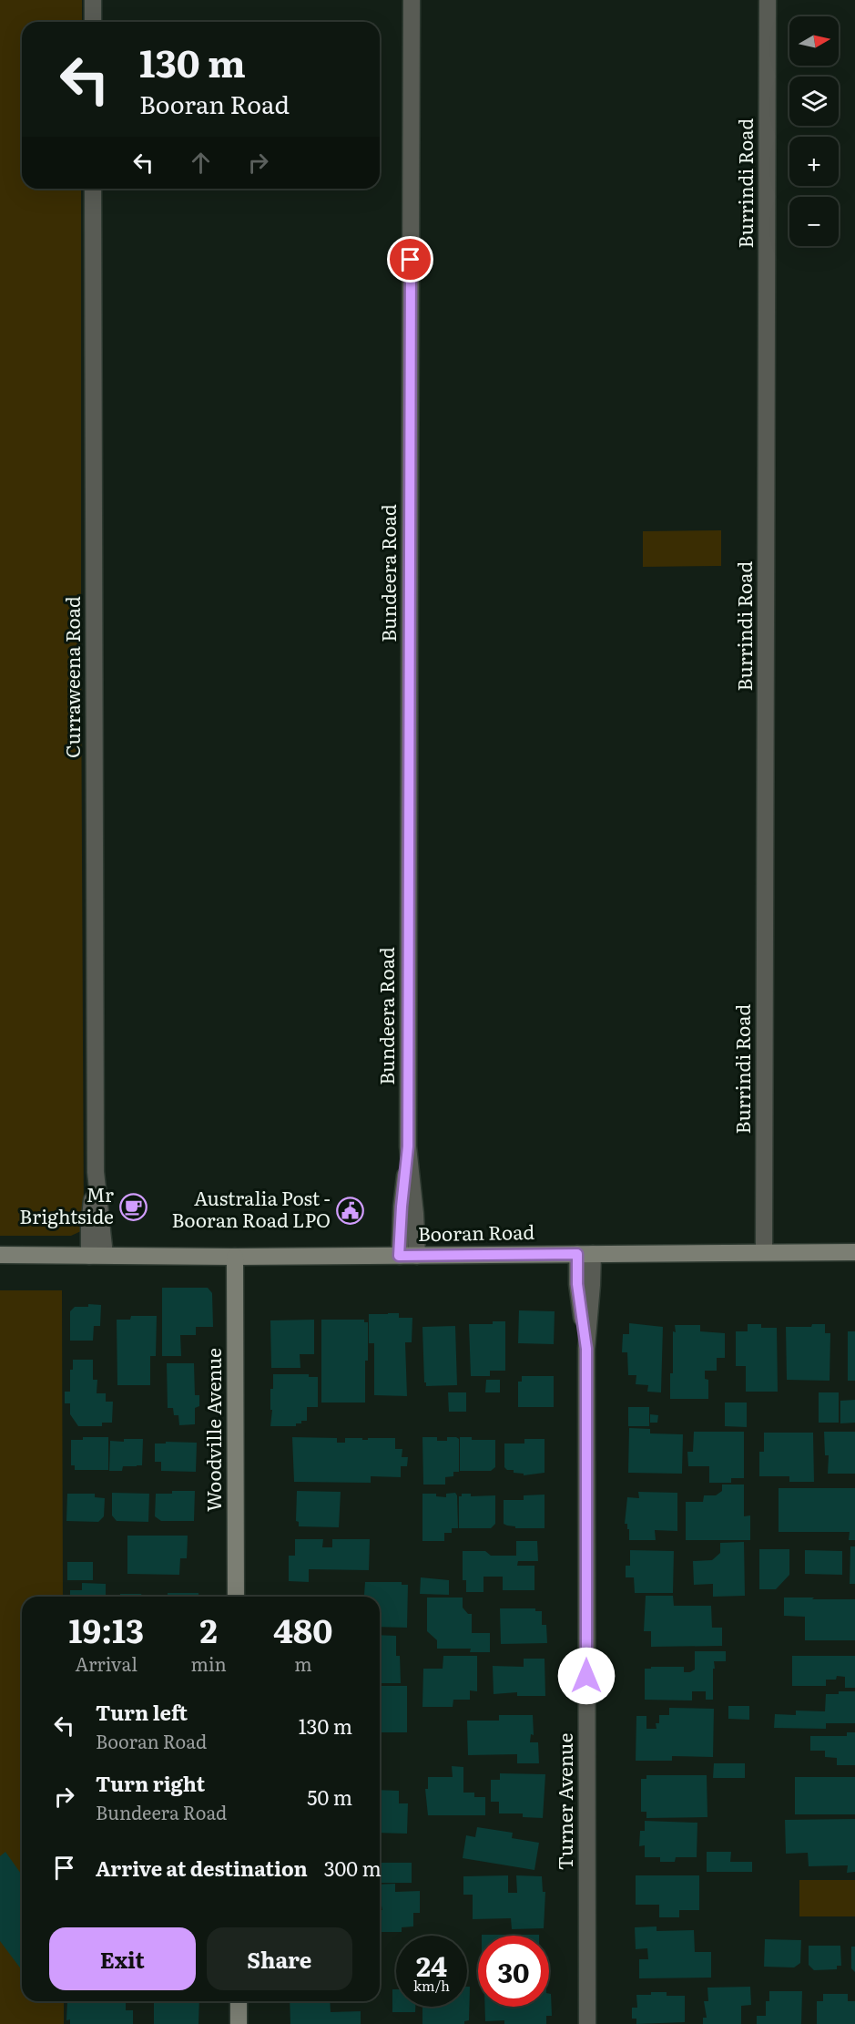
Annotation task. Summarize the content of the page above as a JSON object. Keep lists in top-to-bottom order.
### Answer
{
  "streets": {
    "street": [
      "Burrindi Road",
      "Bundeera Road",
      "Curraweena Road",
      "Booran Road",
      "Woodville Avenue",
      "Turner Avenue"
    ]
  },
  "crossings": [
    ["Burrindi Road", "Booran Road"],
    ["Bundeera Road", "Booran Road"],
    ["Curraweena Road", "Booran Road"],
    ["Booran Road", "Woodville Avenue"],
    ["Booran Road", "Turner Avenue"]
  ],
  "places": {
    "cafe": ["Mr Brightside"],
    "public building": ["Australia Post - Booran Road LPO"]
  },
  "north": "right",
  "page": {
    "map_buttons": ["+", "−"],
    "turn": ["130 m", "Booran Road"],
    "eta": [
      "19:13",
      "Arrival",
      "2",
      "min",
      "480",
      "m"
    ],
    "list": [
      {
        "name": "Turn left",
        "note": "Booran Road",
        "value": "130 m"
      },
      {
        "name": "Turn right",
        "note": "Bundeera Road",
        "value": "50 m"
      },
      {
        "name": "Arrive at destination",
        "value": "300 m"
      }
    ],
    "buttons": ["Exit", "Share"],
    "speed": "24 km/h",
    "limit": "30"
  }
}
